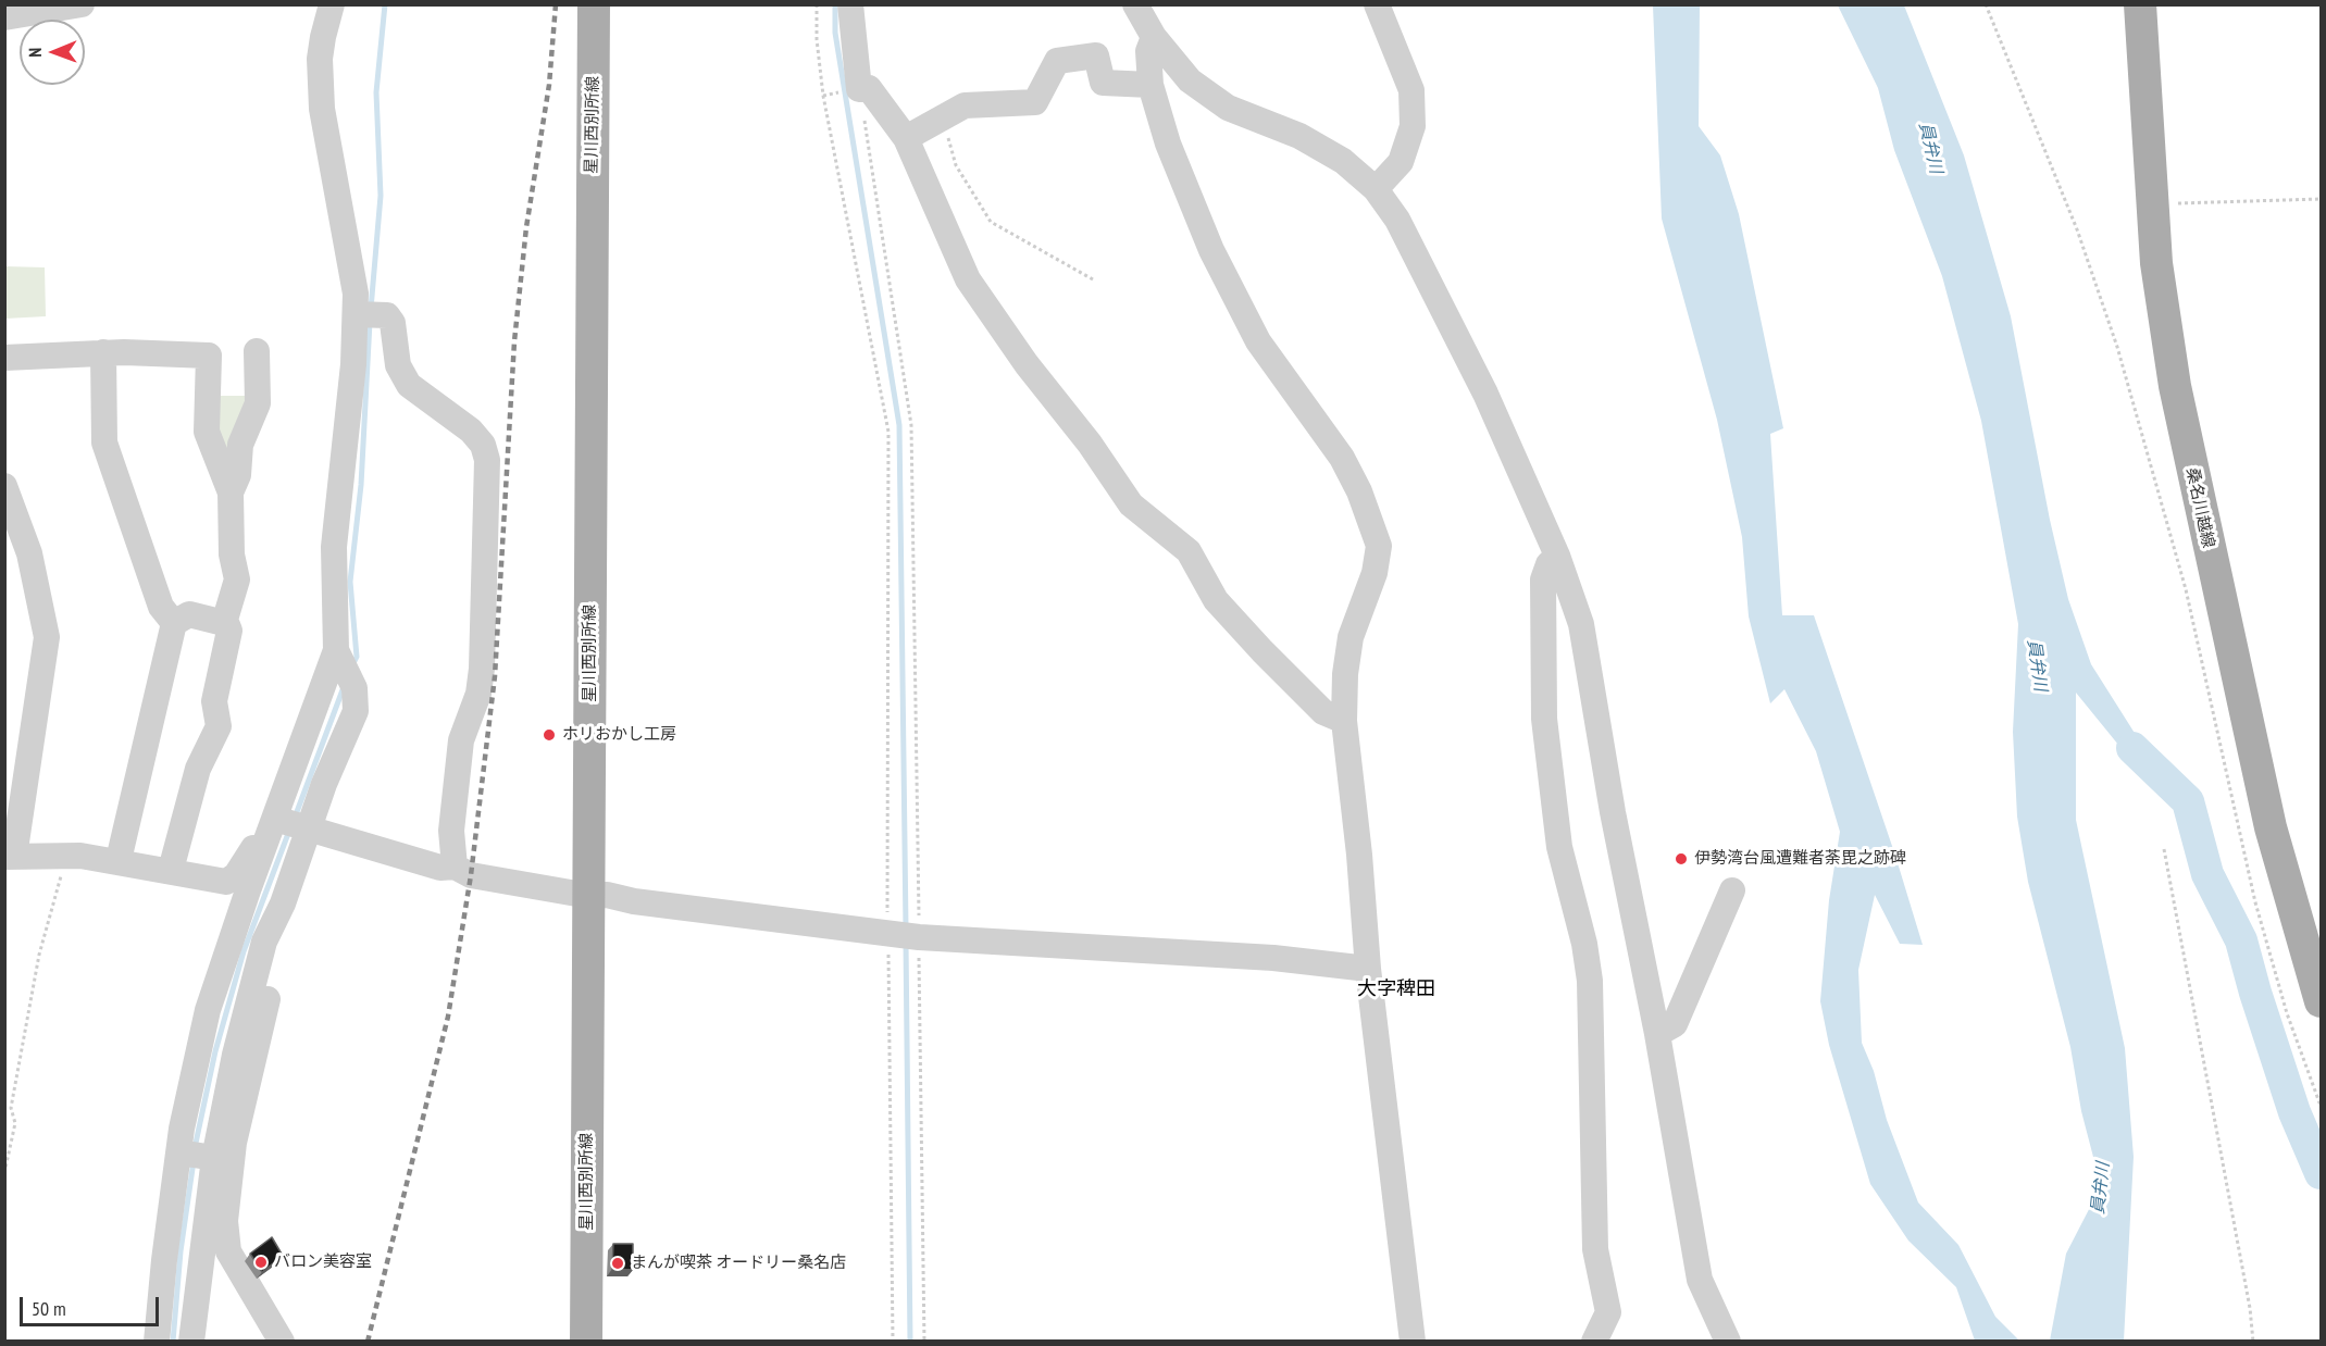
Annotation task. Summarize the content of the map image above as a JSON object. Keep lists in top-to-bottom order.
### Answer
{
  "streets": {
    "main road": ["星川西別所線", "桑名川越線"]
  },
  "districts": ["大字稗田"],
  "water": ["員弁川"],
  "places": [
    "ホリおかし工房",
    "伊勢湾台風遭難者荼毘之跡碑",
    "バロン美容室",
    "まんが喫茶 オードリー桑名店"
  ],
  "scale_bar": "50 m",
  "north": "left"
}
